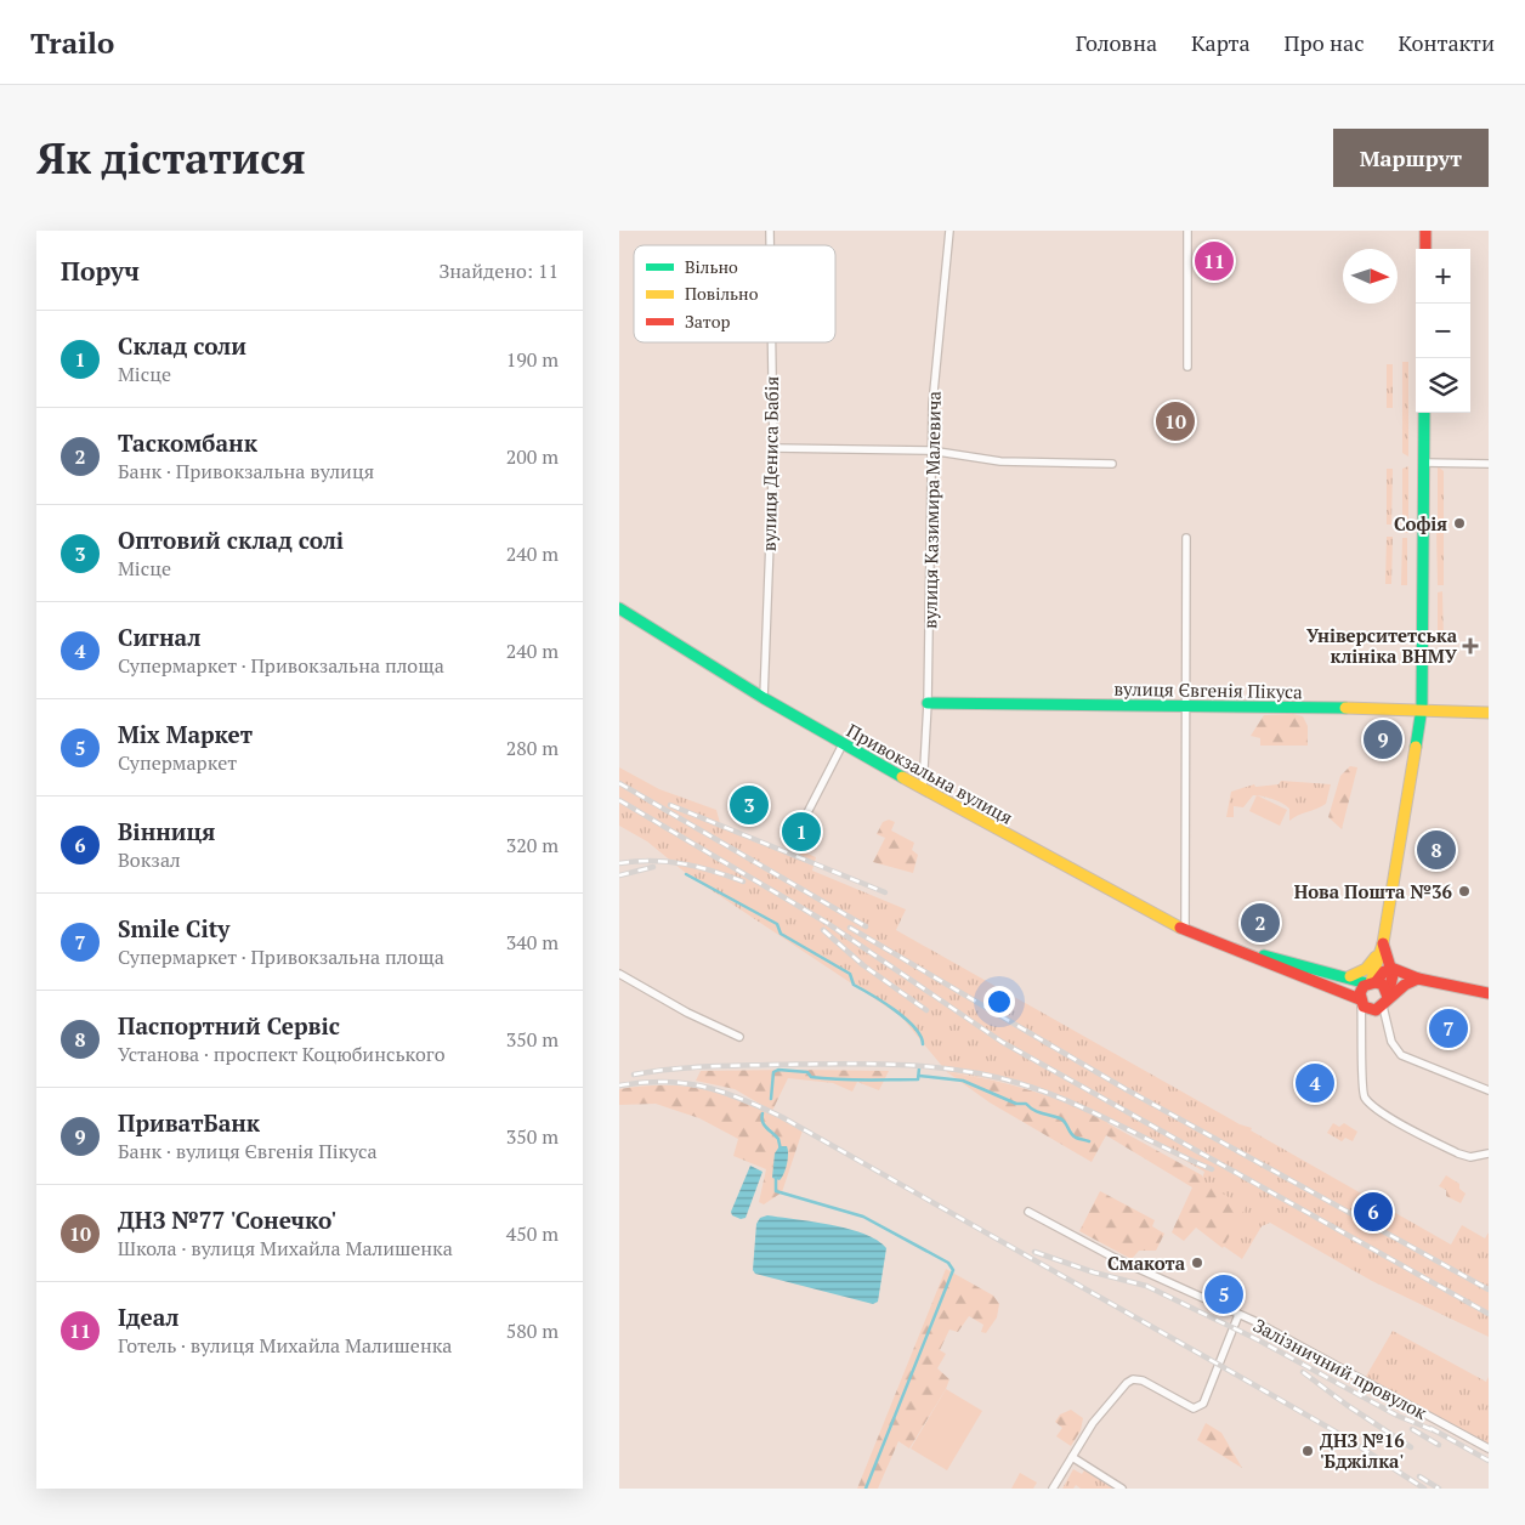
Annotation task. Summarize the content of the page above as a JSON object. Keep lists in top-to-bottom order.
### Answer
{
  "streets": {
    "main road": ["вулиця Євгенія Пікуса", "Привокзальна вулиця"],
    "street": ["вулиця Дениса Бабія", "вулиця Казимира Малевича", "Залізничний провулок"]
  },
  "crossings": [
    ["вулиця Дениса Бабія", "Привокзальна вулиця"],
    ["вулиця Казимира Малевича", "вулиця Євгенія Пікуса"],
    ["вулиця Казимира Малевича", "Привокзальна вулиця"]
  ],
  "places": {
    "other": [
      "Софія",
      "Нова Пошта №36",
      "Смакота",
      "ДНЗ №16 'Бджілка'"
    ],
    "health": ["Університетська клініка ВНМУ"]
  },
  "legend": ["Вільно", "Повільно", "Затор"],
  "north": "right",
  "page": {
    "header": "Trailo",
    "nav": [
      "Головна",
      "Карта",
      "Про нас",
      "Контакти"
    ],
    "buttons": "Маршрут",
    "title": "Як дістатися",
    "heading": ["Поруч", "Знайдено: 11"],
    "pins": [
      "11",
      "10",
      "9",
      "3",
      "1",
      "8",
      "2",
      "7",
      "4",
      "6",
      "5"
    ],
    "map_buttons": ["+", "−"],
    "list": [
      {
        "mark": "1",
        "name": "Склад соли",
        "note": "Місце",
        "value": "190 m"
      },
      {
        "mark": "2",
        "name": "Таскомбанк",
        "note": "Банк · Привокзальна вулиця",
        "value": "200 m"
      },
      {
        "mark": "3",
        "name": "Оптовий склад солі",
        "note": "Місце",
        "value": "240 m"
      },
      {
        "mark": "4",
        "name": "Сигнал",
        "note": "Супермаркет · Привокзальна площа",
        "value": "240 m"
      },
      {
        "mark": "5",
        "name": "Mix Маркет",
        "note": "Супермаркет",
        "value": "280 m"
      },
      {
        "mark": "6",
        "name": "Вінниця",
        "note": "Вокзал",
        "value": "320 m"
      },
      {
        "mark": "7",
        "name": "Smile City",
        "note": "Супермаркет · Привокзальна площа",
        "value": "340 m"
      },
      {
        "mark": "8",
        "name": "Паспортний Сервіс",
        "note": "Установа · проспект Коцюбинського",
        "value": "350 m"
      },
      {
        "mark": "9",
        "name": "ПриватБанк",
        "note": "Банк · вулиця Євгенія Пікуса",
        "value": "350 m"
      },
      {
        "mark": "10",
        "name": "ДНЗ №77 'Сонечко'",
        "note": "Школа · вулиця Михайла Малишенка",
        "value": "450 m"
      },
      {
        "mark": "11",
        "name": "Ідеал",
        "note": "Готель · вулиця Михайла Малишенка",
        "value": "580 m"
      }
    ]
  }
}
